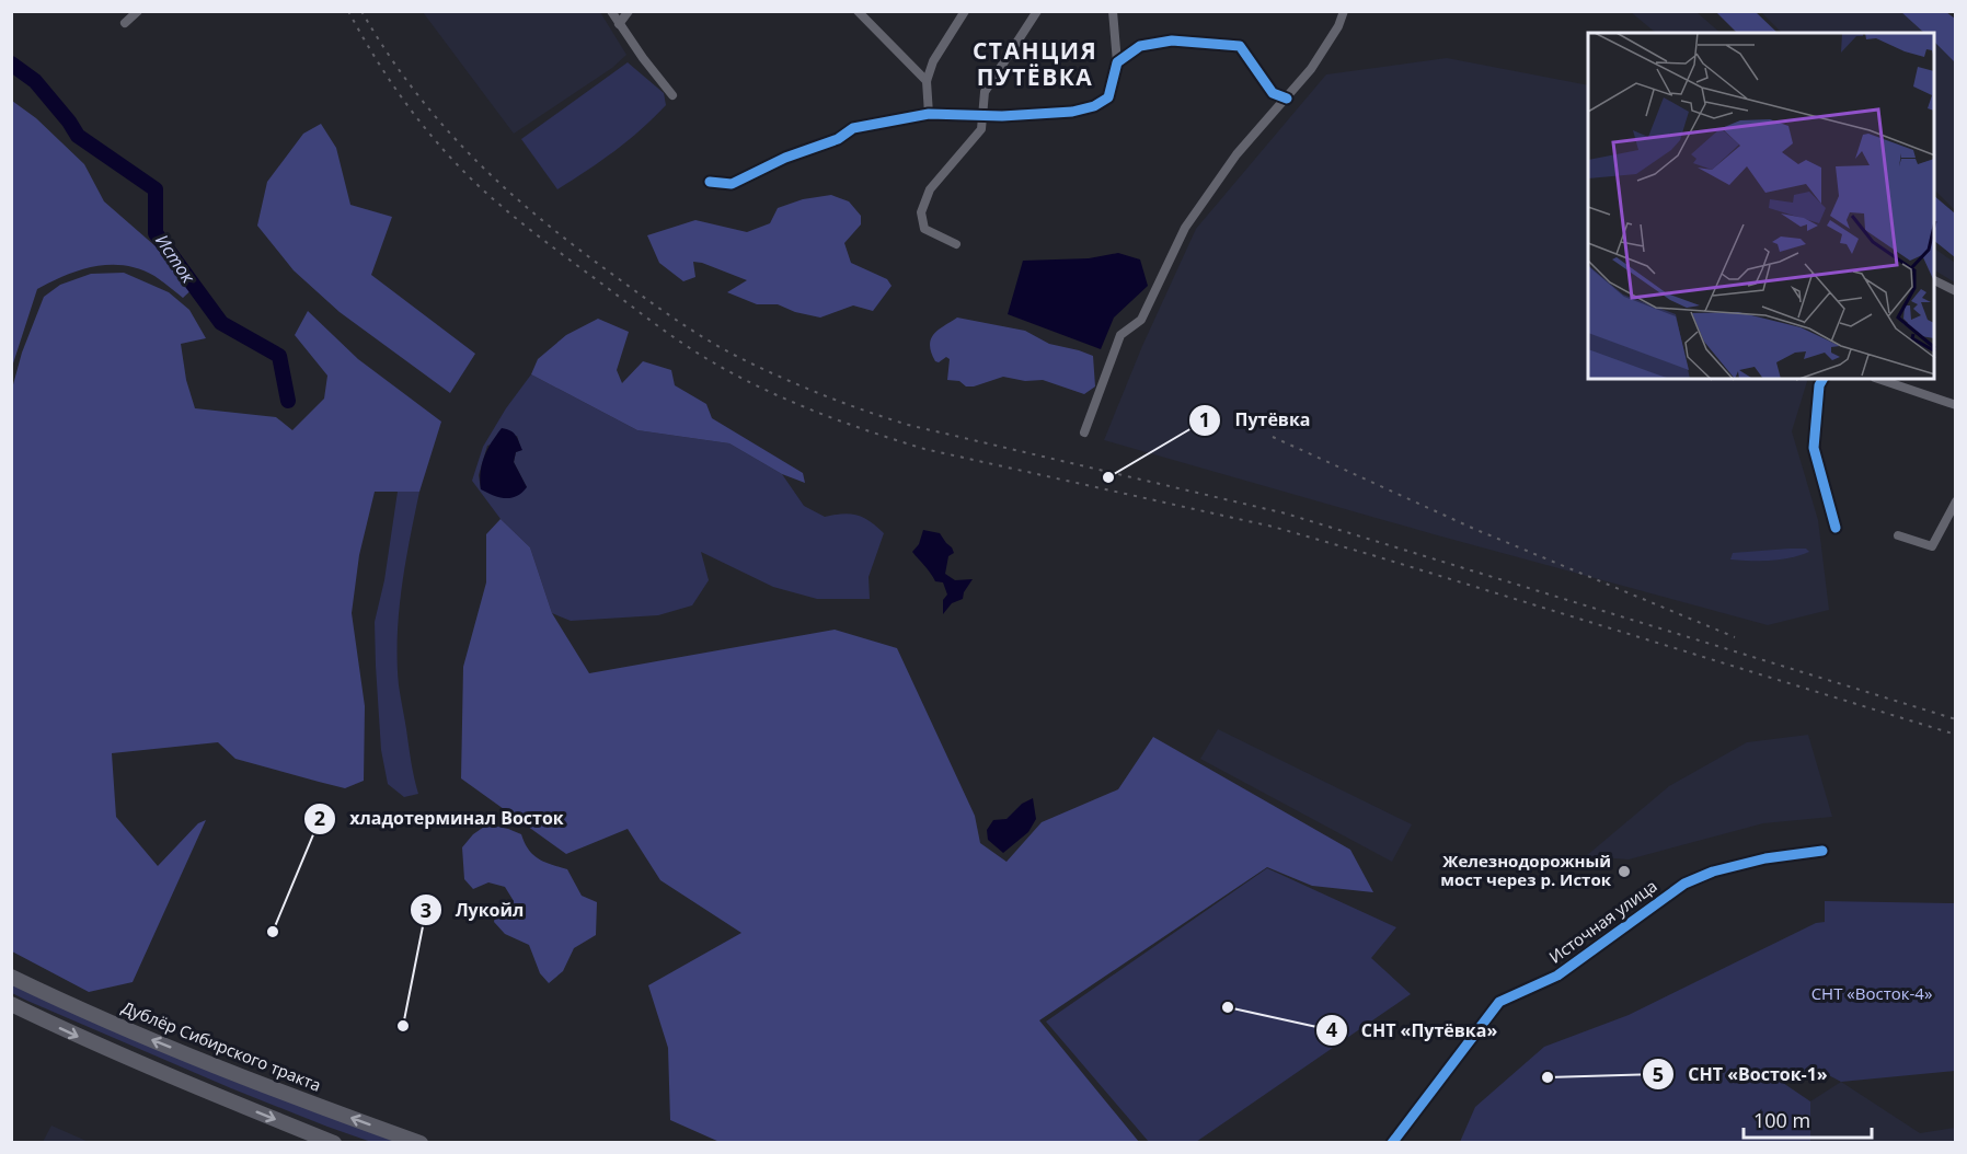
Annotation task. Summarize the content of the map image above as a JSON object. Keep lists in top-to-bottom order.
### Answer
{
  "streets": {
    "main road": ["Дублёр Сибирского тракта"],
    "street": ["Источная улица"]
  },
  "districts": ["СТАНЦИЯ ПУТЁВКА"],
  "water": ["Исток"],
  "parks": ["СНТ «Восток-4»"],
  "places": [
    "Путёвка",
    "Железнодорожный мост через р. Исток",
    "хладотерминал Восток",
    "СНТ «Путёвка»",
    "Лукойл",
    "СНТ «Восток-1»"
  ],
  "scale_bar": "100 m"
}
